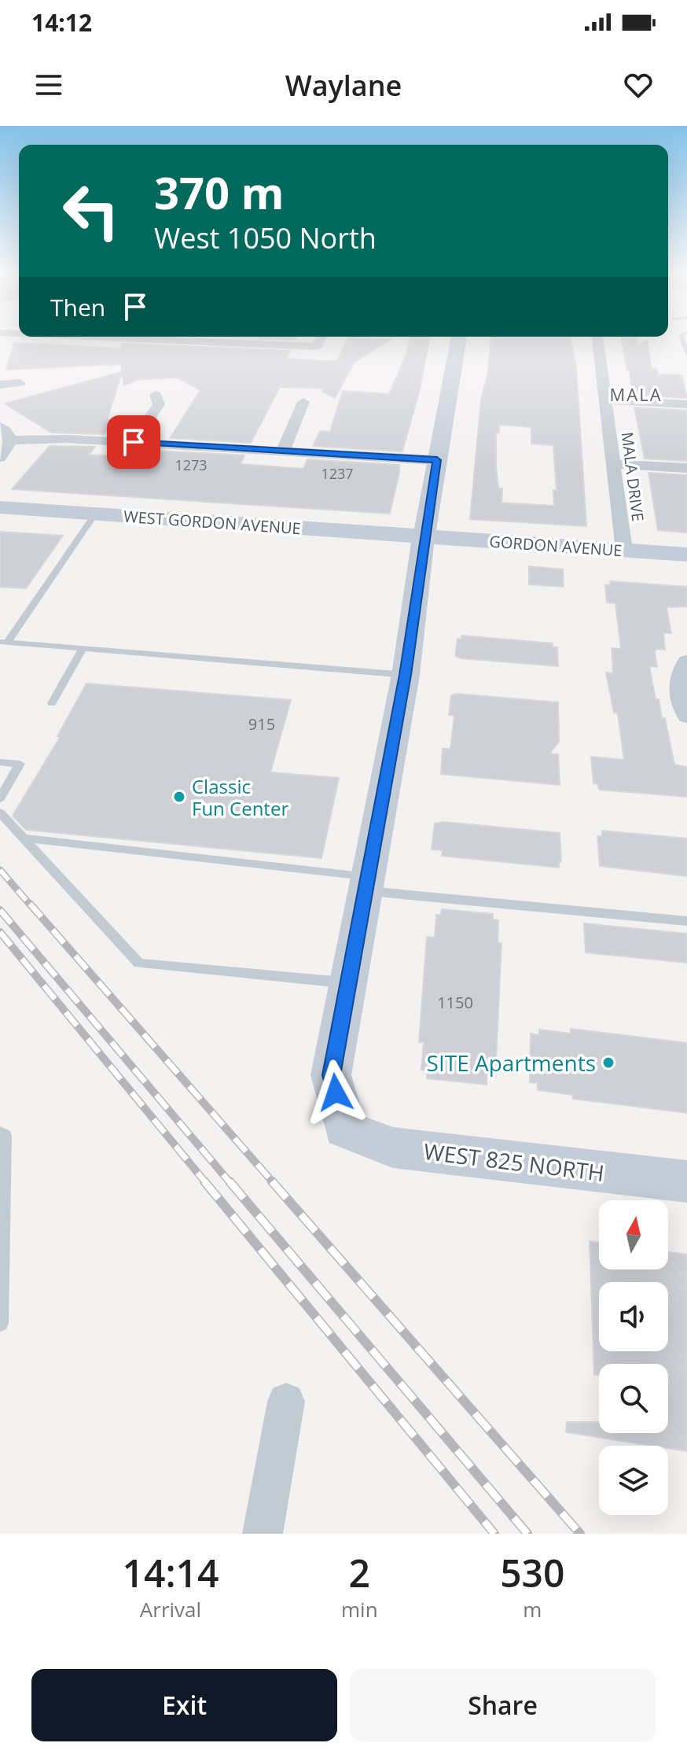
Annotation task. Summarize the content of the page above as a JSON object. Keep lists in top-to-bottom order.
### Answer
{
  "streets": {
    "street": [
      "MALA DRIVE",
      "WEST GORDON AVENUE",
      "GORDON AVENUE",
      "WEST 825 NORTH"
    ]
  },
  "crossings": [
    ["MALA DRIVE", "GORDON AVENUE"],
    ["WEST GORDON AVENUE", "GORDON AVENUE"]
  ],
  "districts": ["MALA"],
  "places": ["Classic Fun Center", "SITE Apartments"],
  "house_numbers": [
    "1273",
    "1237",
    "915",
    "1150"
  ],
  "north": "top",
  "page": {
    "status": "14:12",
    "header": "Waylane",
    "turn": ["370 m", "West 1050 North"],
    "then": "Then",
    "eta": [
      "14:14",
      "Arrival",
      "2",
      "min",
      "530",
      "m"
    ],
    "buttons": ["Exit", "Share"]
  }
}
